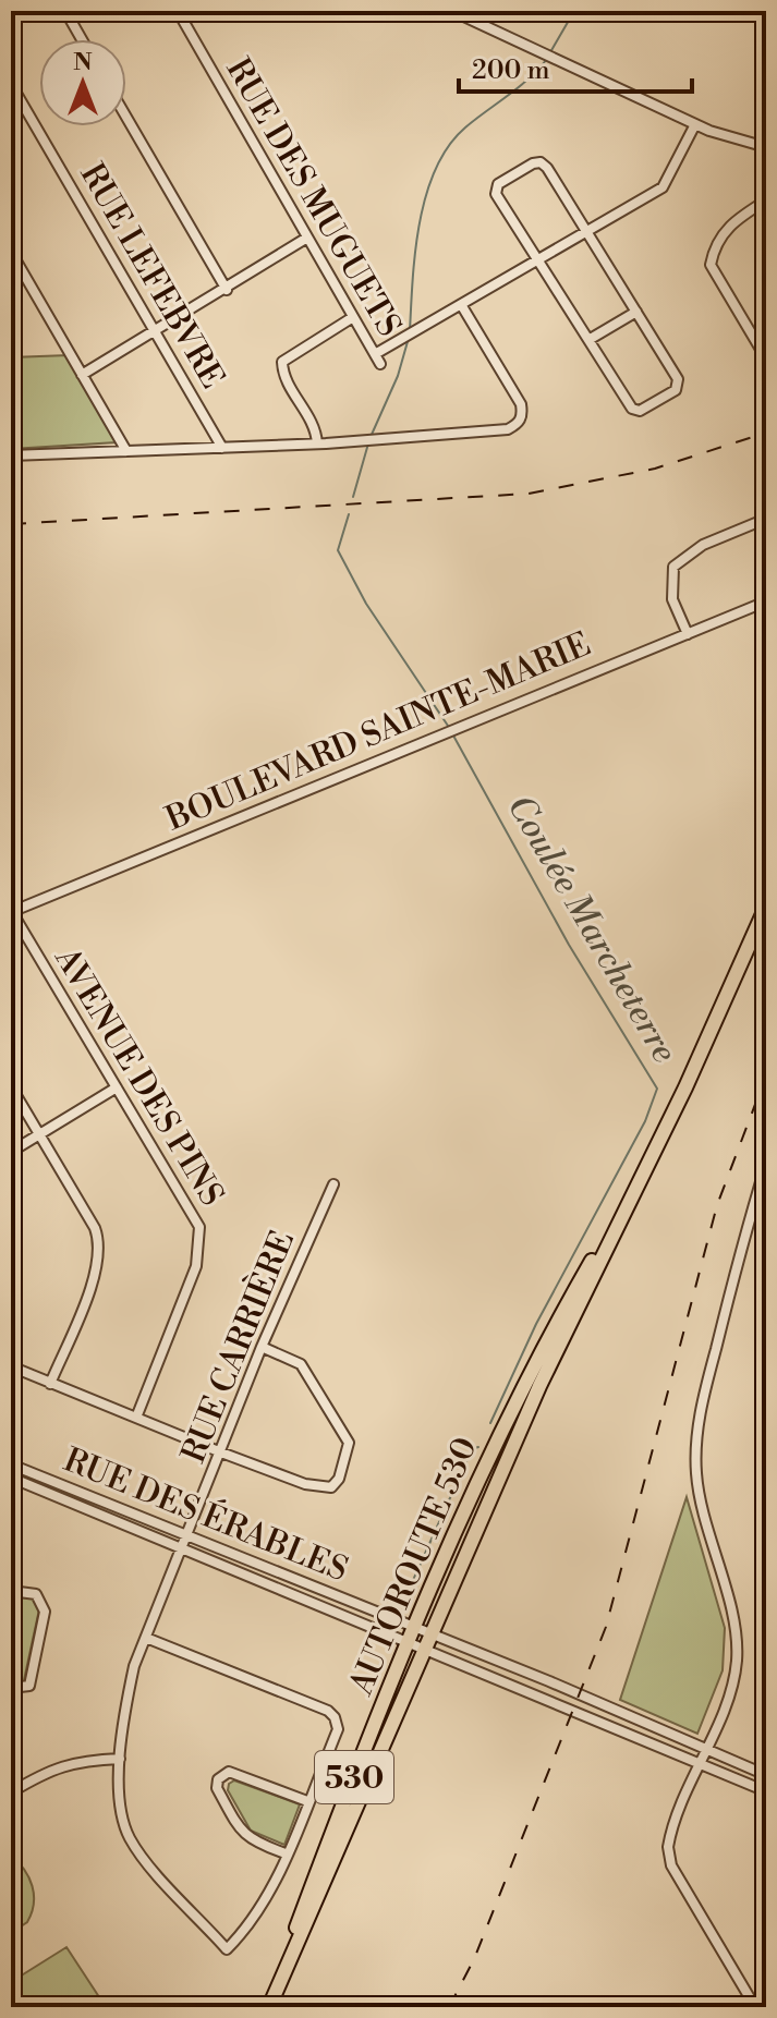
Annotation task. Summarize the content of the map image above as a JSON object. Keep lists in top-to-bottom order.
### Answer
{
  "streets": {
    "highway": ["AUTOROUTE 530", "530"],
    "street": [
      "RUE DES MUGUETS",
      "RUE LEFEBVRE",
      "BOULEVARD SAINTE-MARIE",
      "AVENUE DES PINS",
      "RUE CARRIÈRE",
      "RUE DES ÉRABLES"
    ]
  },
  "crossings": [
    ["BOULEVARD SAINTE-MARIE", "AVENUE DES PINS"],
    ["RUE CARRIÈRE", "RUE DES ÉRABLES"],
    ["RUE DES ÉRABLES", "AUTOROUTE 530"]
  ],
  "water": ["Coulée Marcheterre"],
  "scale_bar": "200 m",
  "north": "top"
}
